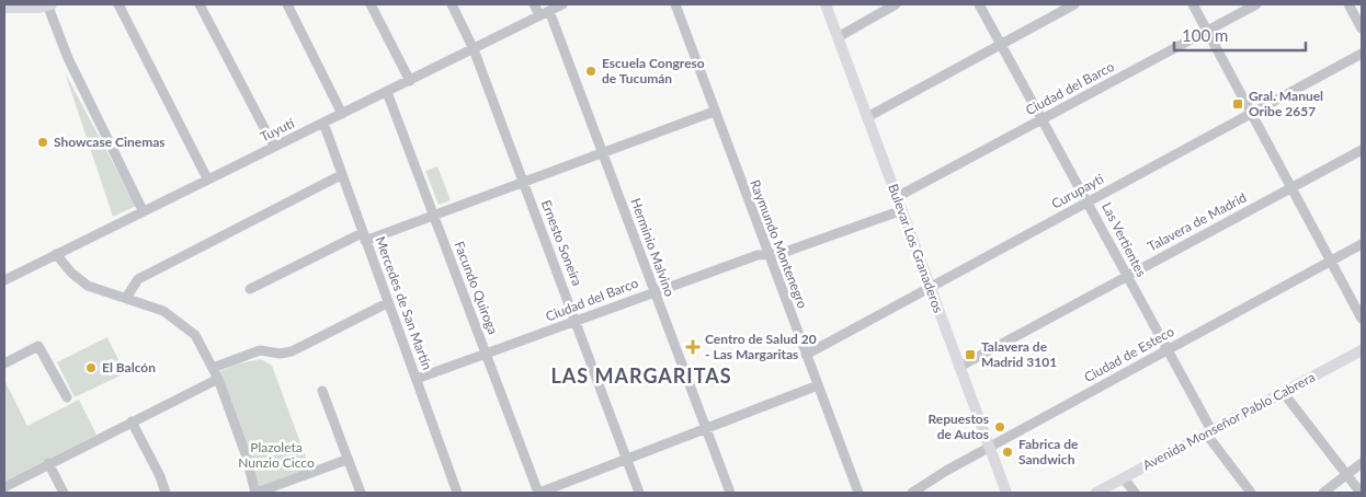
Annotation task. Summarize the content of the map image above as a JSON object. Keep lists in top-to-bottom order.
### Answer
{
  "streets": {
    "main road": ["Bulevar Los Granaderos", "Avenida Monseñor Pablo Cabrera"],
    "street": [
      "Ciudad del Barco",
      "Tuyutí",
      "Curupayti",
      "Talavera de Madrid",
      "Las Vertientes",
      "Ernesto Soneira",
      "Raymundo Montenegro",
      "Herminio Malvino",
      "Facundo Quiroga",
      "Mercedes de San Martín",
      "Ciudad de Esteco"
    ]
  },
  "crossings": [
    ["Ciudad del Barco", "Las Vertientes"],
    ["Ciudad del Barco", "Ernesto Soneira"],
    ["Ciudad del Barco", "Raymundo Montenegro"],
    ["Ciudad del Barco", "Herminio Malvino"],
    ["Ciudad del Barco", "Bulevar Los Granaderos"],
    ["Ciudad del Barco", "Facundo Quiroga"],
    ["Ciudad del Barco", "Mercedes de San Martín"],
    ["Tuyutí", "Ernesto Soneira"],
    ["Tuyutí", "Herminio Malvino"],
    ["Tuyutí", "Facundo Quiroga"],
    ["Tuyutí", "Mercedes de San Martín"],
    ["Curupayti", "Las Vertientes"],
    ["Curupayti", "Raymundo Montenegro"],
    ["Curupayti", "Bulevar Los Granaderos"],
    ["Talavera de Madrid", "Las Vertientes"],
    ["Talavera de Madrid", "Bulevar Los Granaderos"],
    ["Las Vertientes", "Ciudad de Esteco"],
    ["Las Vertientes", "Avenida Monseñor Pablo Cabrera"],
    ["Bulevar Los Granaderos", "Ciudad de Esteco"]
  ],
  "districts": ["LAS MARGARITAS"],
  "parks": ["Plazoleta Nunzio Cicco"],
  "places": {
    "other": [
      "Escuela Congreso de Tucumán",
      "Showcase Cinemas",
      "El Balcón",
      "Repuestos de Autos",
      "Fabrica de Sandwich"
    ],
    "transit": ["Gral. Manuel Oribe 2657", "Talavera de Madrid 3101"],
    "health": ["Centro de Salud 20 - Las Margaritas"]
  },
  "scale_bar": "100 m"
}
